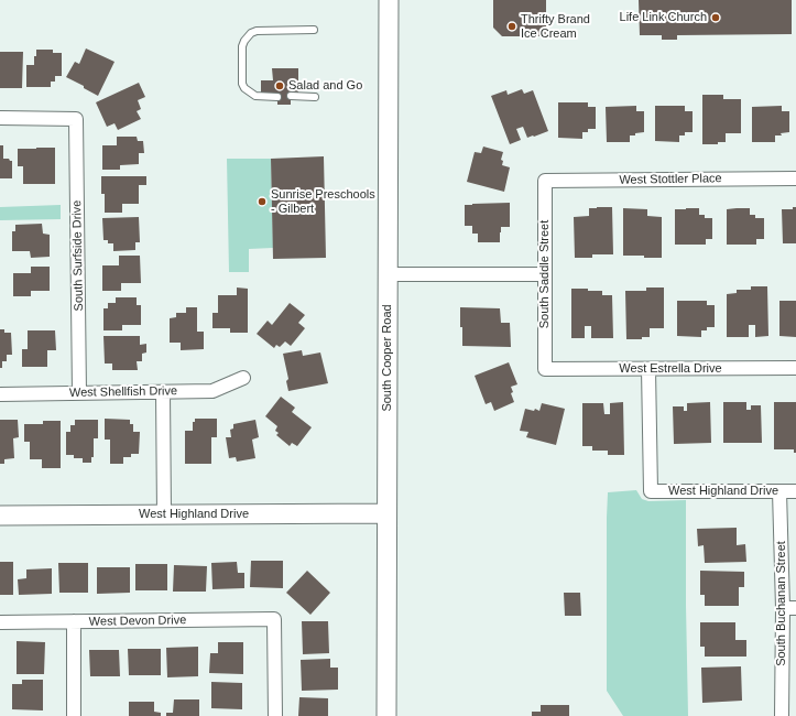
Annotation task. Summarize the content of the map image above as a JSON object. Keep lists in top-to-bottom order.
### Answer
{
  "streets": {
    "main road": ["South Cooper Road", "West Highland Drive"],
    "street": [
      "West Stottler Place",
      "South Surfside Drive",
      "South Saddle Street",
      "West Estrella Drive",
      "West Shellfish Drive",
      "South Buchanan Street",
      "West Devon Drive"
    ]
  },
  "crossings": [
    ["West Stottler Place", "South Saddle Street"],
    ["South Surfside Drive", "West Shellfish Drive"],
    ["South Saddle Street", "West Estrella Drive"],
    ["South Cooper Road", "West Highland Drive"],
    ["West Estrella Drive", "West Highland Drive"],
    ["West Highland Drive", "South Buchanan Street"]
  ],
  "places": [
    "Life Link Church",
    "Thrifty Brand Ice Cream",
    "Salad and Go",
    "Sunrise Preschools - Gilbert"
  ]
}
